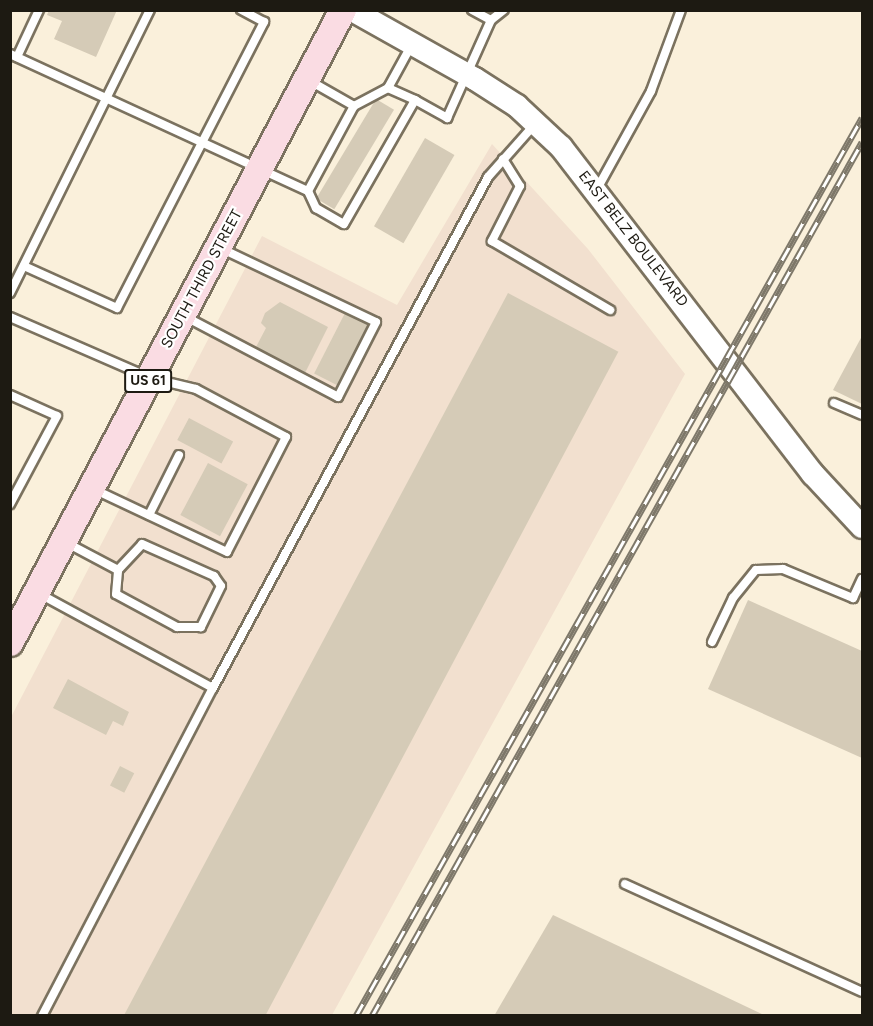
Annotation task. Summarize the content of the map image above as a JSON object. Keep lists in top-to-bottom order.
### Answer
{
  "streets": {
    "main road": ["SOUTH THIRD STREET", "US 61"],
    "street": ["EAST BELZ BOULEVARD"]
  }
}
